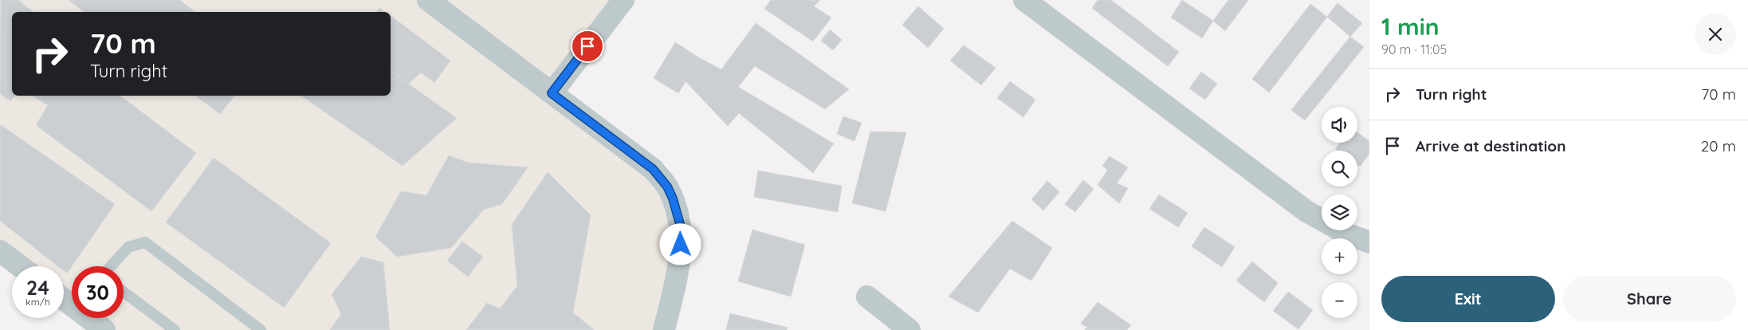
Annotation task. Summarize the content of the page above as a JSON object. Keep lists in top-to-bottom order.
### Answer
{
  "page": {
    "heading": ["1 min", "90 m · 11:05"],
    "turn": ["70 m", "Turn right"],
    "list": [
      {
        "name": "Turn right",
        "value": "70 m"
      },
      {
        "name": "Arrive at destination",
        "value": "20 m"
      }
    ],
    "map_buttons": ["+", "−"],
    "speed": "24 km/h",
    "limit": "30",
    "buttons": ["Exit", "Share"]
  }
}
